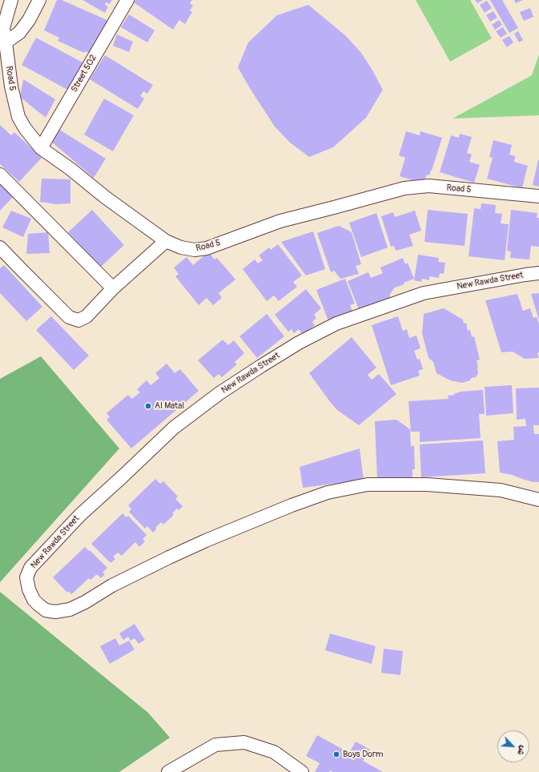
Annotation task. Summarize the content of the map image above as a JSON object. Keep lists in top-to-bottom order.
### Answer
{
  "streets": {
    "street": ["Street 502", "Road 5", "New Rawda Street"]
  },
  "crossings": [
    ["Street 502", "Road 5"]
  ],
  "places": ["Al Matal", "Boys Dorm"],
  "north": "bottom right"
}
